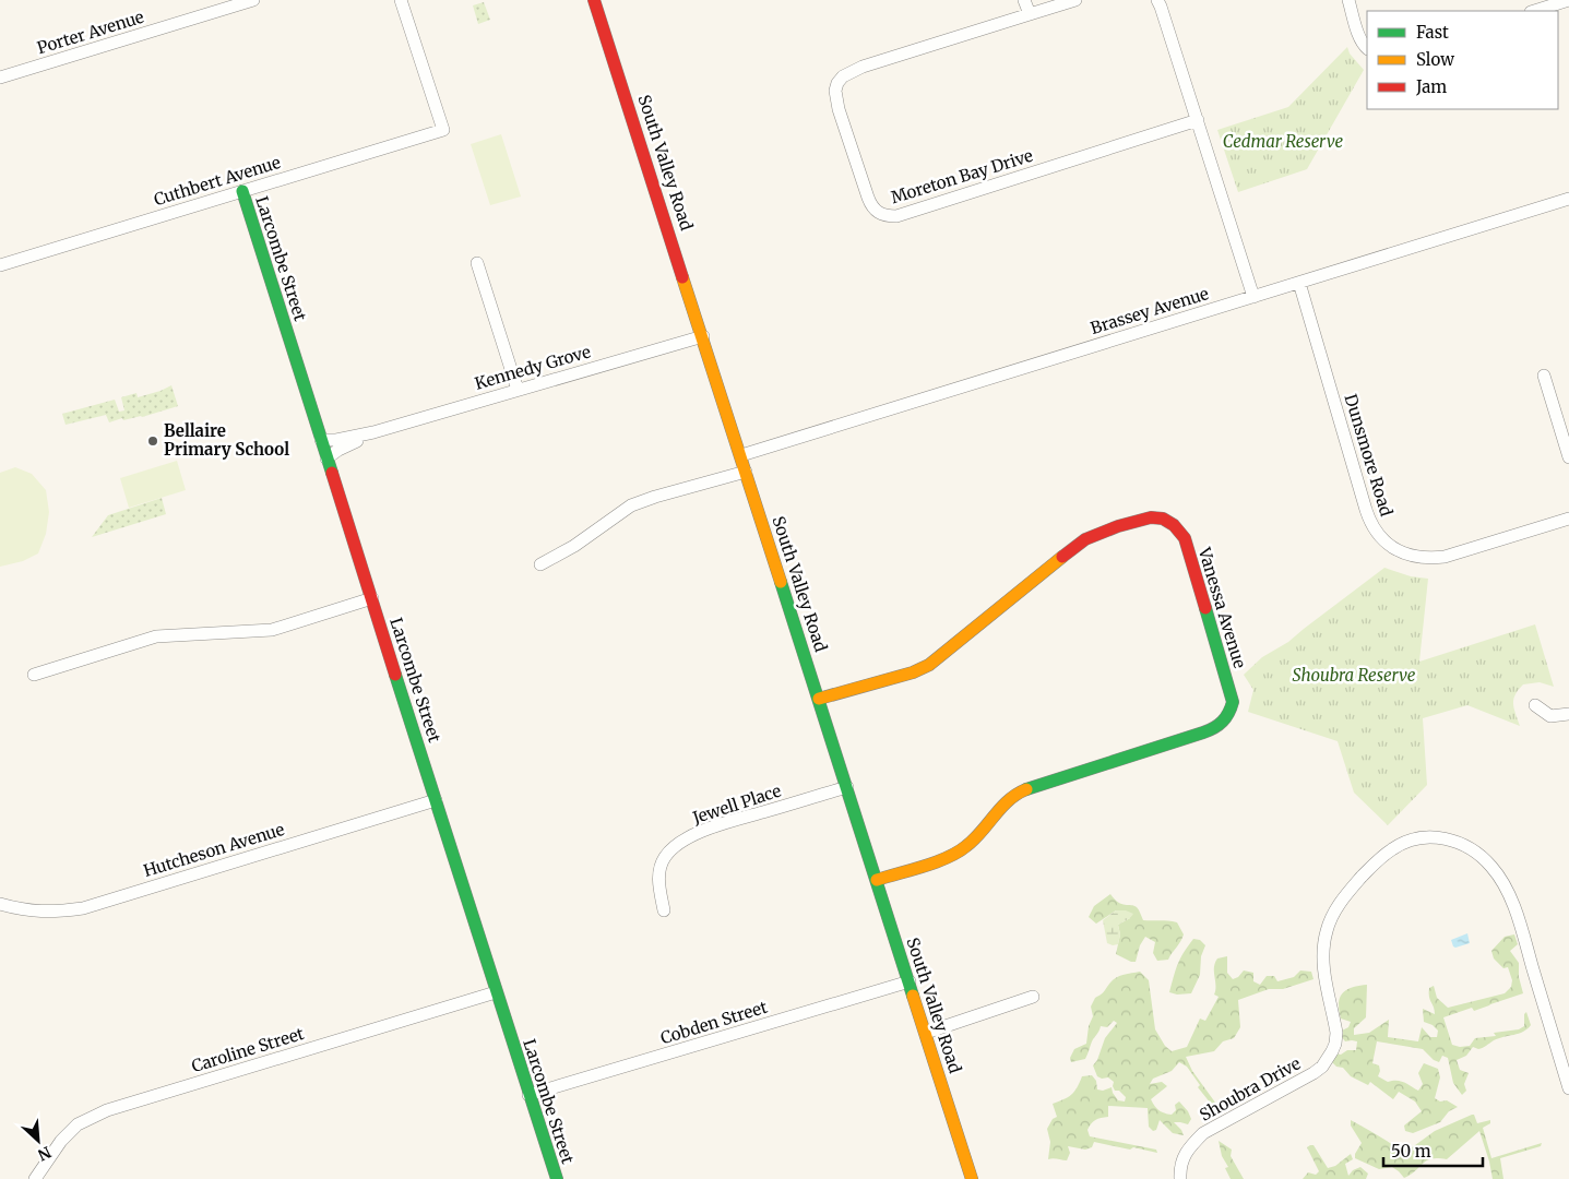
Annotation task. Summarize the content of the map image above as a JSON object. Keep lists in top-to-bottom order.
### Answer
{
  "streets": {
    "street": [
      "Porter Avenue",
      "South Valley Road",
      "Moreton Bay Drive",
      "Cuthbert Avenue",
      "Larcombe Street",
      "Brassey Avenue",
      "Kennedy Grove",
      "Dunsmore Road",
      "Vanessa Avenue",
      "Jewell Place",
      "Hutcheson Avenue",
      "Cobden Street",
      "Caroline Street",
      "Shoubra Drive"
    ]
  },
  "crossings": [
    ["South Valley Road", "Brassey Avenue"],
    ["South Valley Road", "Kennedy Grove"],
    ["South Valley Road", "Vanessa Avenue"],
    ["South Valley Road", "Jewell Place"],
    ["South Valley Road", "Cobden Street"],
    ["Cuthbert Avenue", "Larcombe Street"],
    ["Larcombe Street", "Kennedy Grove"],
    ["Larcombe Street", "Hutcheson Avenue"],
    ["Larcombe Street", "Cobden Street"],
    ["Larcombe Street", "Caroline Street"],
    ["Brassey Avenue", "Dunsmore Road"]
  ],
  "parks": ["Cedmar Reserve", "Shoubra Reserve"],
  "places": ["Bellaire Primary School"],
  "legend": ["Fast", "Slow", "Jam"],
  "scale_bar": "50 m",
  "north": "bottom right"
}
